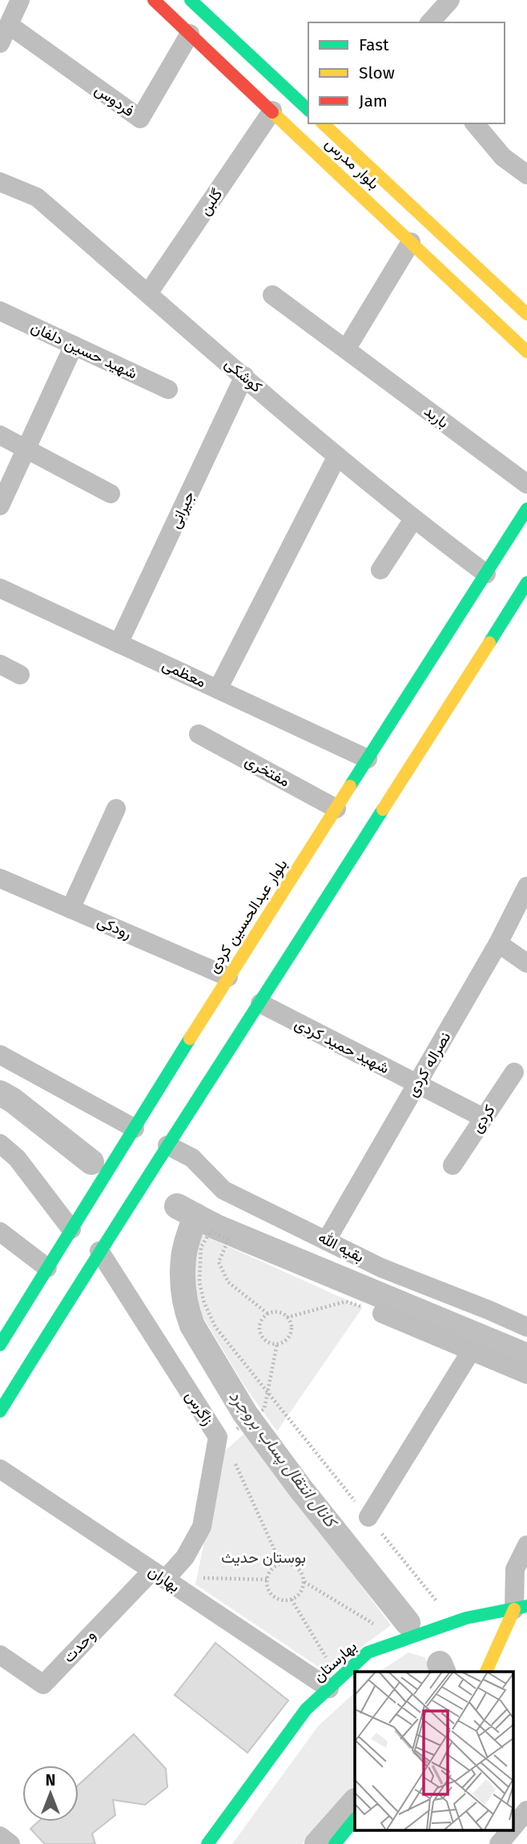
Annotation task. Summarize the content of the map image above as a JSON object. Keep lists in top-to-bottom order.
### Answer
{
  "streets": {
    "main road": ["بلوار مدرس", "بلوار عبدالحسین کردی", "بهارستان"],
    "street": [
      "فردوس",
      "گلبن",
      "شهید حسین دلفان",
      "کوشکی",
      "باربد",
      "جیرانی",
      "معظمی",
      "مفتخری",
      "رودکی",
      "شهید حمید کردی",
      "نصراله کردی",
      "کردی",
      "بقیه الله",
      "زاگرس",
      "بهاران",
      "وحدت"
    ]
  },
  "crossings": [
    ["فردوس", "بلوار مدرس"],
    ["بلوار مدرس", "گلبن"],
    ["گلبن", "کوشکی"],
    ["کوشکی", "جیرانی"],
    ["کوشکی", "بلوار عبدالحسین کردی"],
    ["جیرانی", "معظمی"],
    ["معظمی", "بلوار عبدالحسین کردی"],
    ["مفتخری", "بلوار عبدالحسین کردی"],
    ["بلوار عبدالحسین کردی", "رودکی"],
    ["بلوار عبدالحسین کردی", "شهید حمید کردی"],
    ["بلوار عبدالحسین کردی", "بقیه الله"],
    ["بلوار عبدالحسین کردی", "زاگرس"],
    ["شهید حمید کردی", "نصراله کردی"],
    ["شهید حمید کردی", "کردی"],
    ["نصراله کردی", "بقیه الله"],
    ["زاگرس", "بهاران"],
    ["زاگرس", "وحدت"],
    ["بهاران", "وحدت"],
    ["بهاران", "بهارستان"]
  ],
  "water": ["کانال انتقال پساب بروجرد"],
  "parks": ["بوستان حدیث"],
  "legend": ["Fast", "Slow", "Jam"],
  "north": "top"
}
